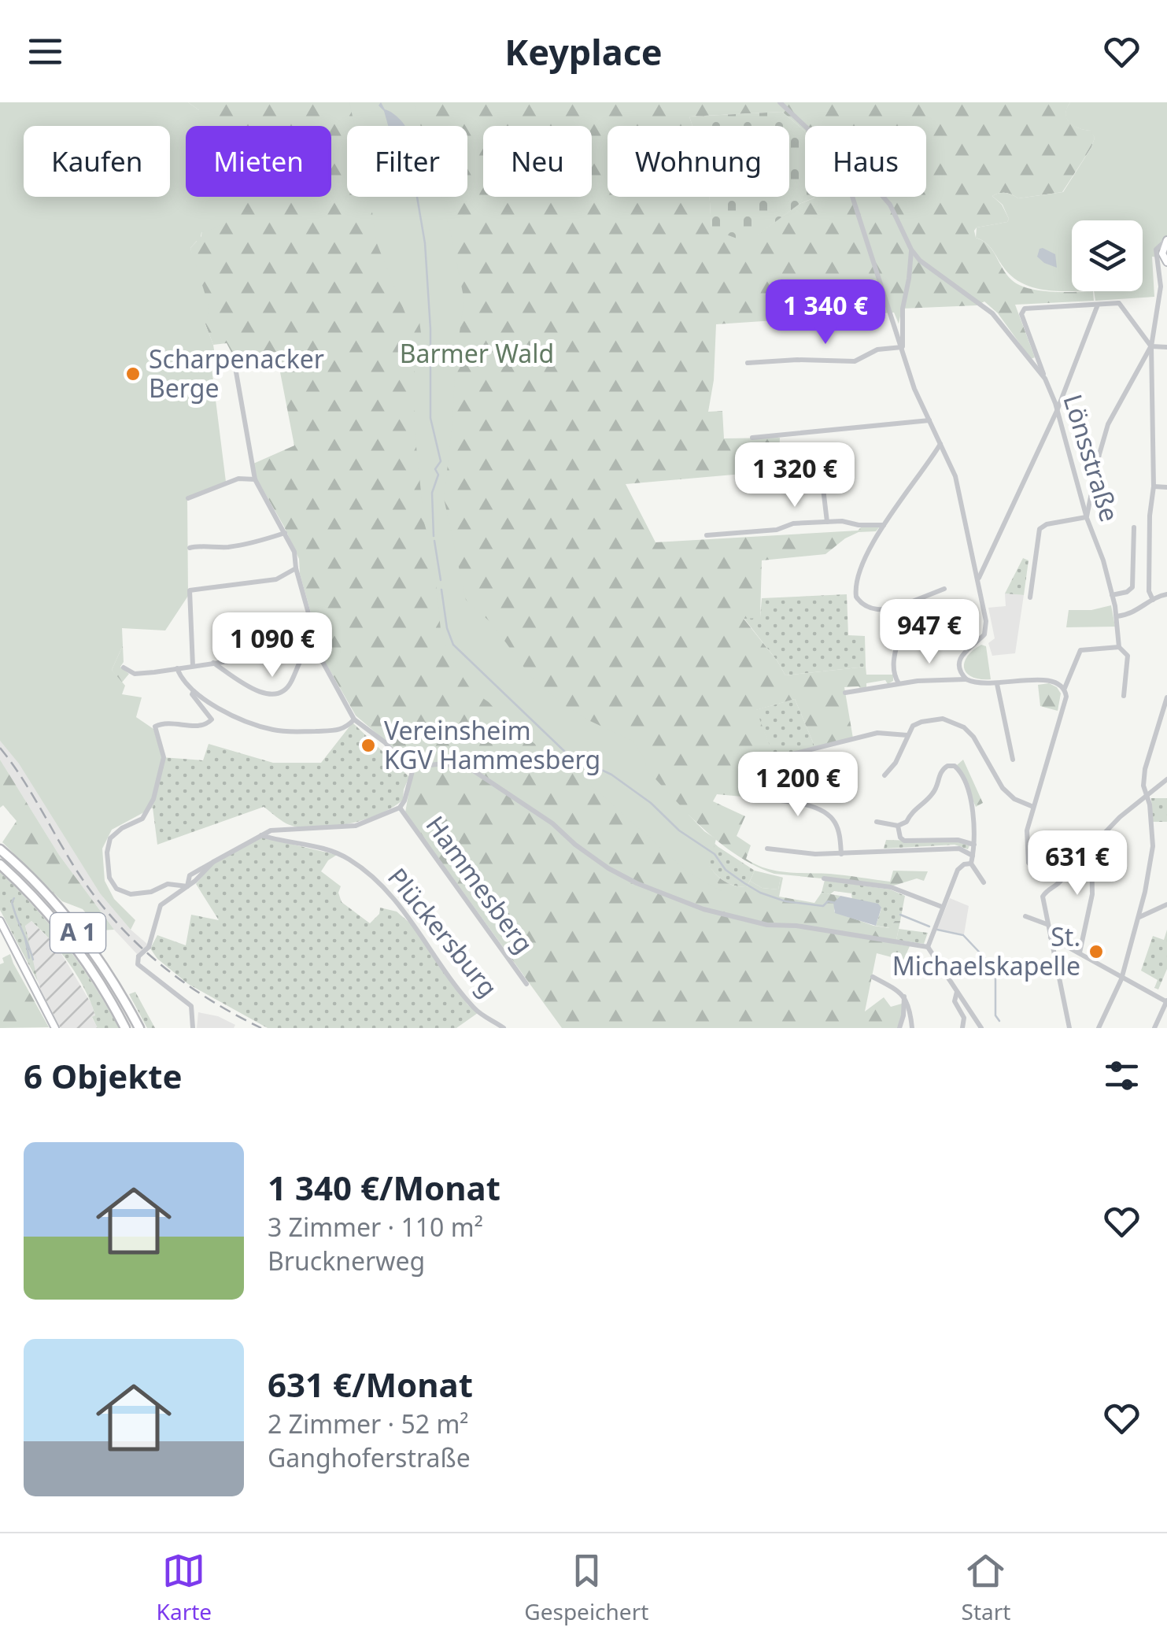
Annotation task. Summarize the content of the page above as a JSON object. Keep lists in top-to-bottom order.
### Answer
{
  "streets": {
    "highway": ["A 1"],
    "street": ["Lönsstraße", "Hammesberg", "Plückersburg"]
  },
  "crossings": [
    ["Hammesberg", "Plückersburg"]
  ],
  "parks": ["Barmer Wald"],
  "places": ["Scharpenacker Berge", "Vereinsheim KGV Hammesberg", "St. Michaelskapelle"],
  "page": {
    "header": "Keyplace",
    "chip": [
      "Kaufen",
      "Mieten",
      "Filter",
      "Neu",
      "Wohnung",
      "Haus"
    ],
    "price": [
      "1 340 €",
      "1 320 €",
      "947 €",
      "1 090 €",
      "1 200 €",
      "631 €"
    ],
    "heading": "6 Objekte",
    "list": [
      {
        "name": "1 340 €/Monat",
        "note": "3 Zimmer · 110 m² · Brucknerweg"
      },
      {
        "name": "631 €/Monat",
        "note": "2 Zimmer · 52 m² · Ganghoferstraße"
      }
    ],
    "tabs": ["Karte", "Gespeichert", "Start"]
  }
}
